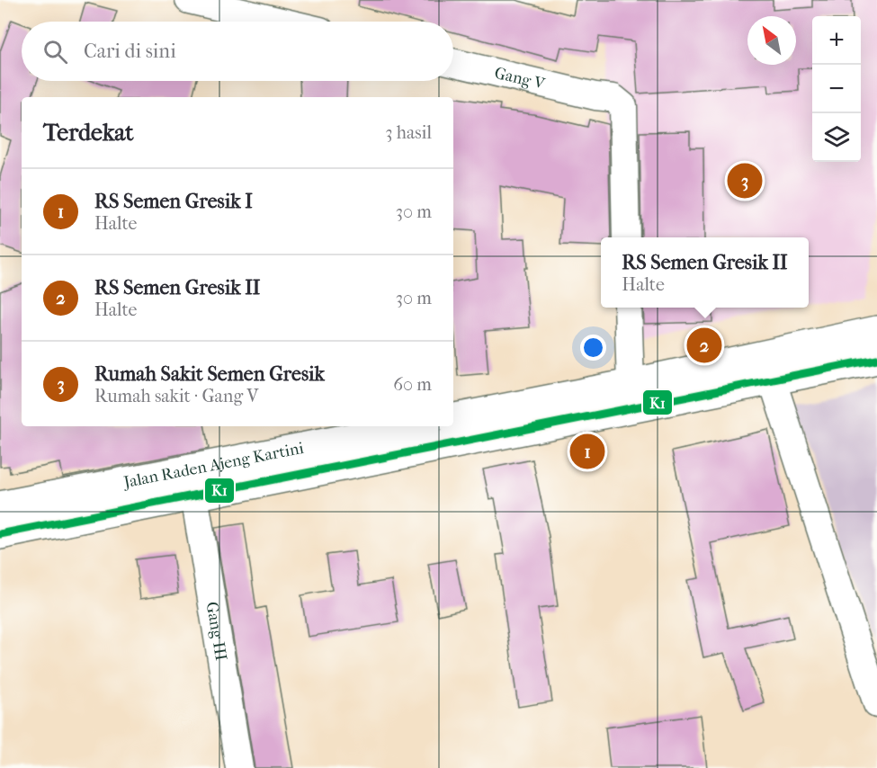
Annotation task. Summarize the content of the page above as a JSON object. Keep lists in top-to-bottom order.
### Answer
{
  "streets": {
    "highway": ["Jalan Raden Ajeng Kartini"],
    "street": ["Gang V", "Gang III"]
  },
  "crossings": [
    ["Jalan Raden Ajeng Kartini", "Gang III"]
  ],
  "lines": ["transit line K1"],
  "north": "top left",
  "page": {
    "map_buttons": ["+", "−"],
    "search": "Cari di sini",
    "heading": ["Terdekat", "3 hasil"],
    "pins": ["3", "2", "1"],
    "list": [
      {
        "mark": "1",
        "name": "RS Semen Gresik I",
        "note": "Halte",
        "value": "30 m"
      },
      {
        "mark": "2",
        "name": "RS Semen Gresik II",
        "note": "Halte",
        "value": "30 m"
      },
      {
        "mark": "3",
        "name": "Rumah Sakit Semen Gresik",
        "note": "Rumah sakit · Gang V",
        "value": "60 m"
      }
    ],
    "popup": ["RS Semen Gresik II", "Halte"]
  }
}
